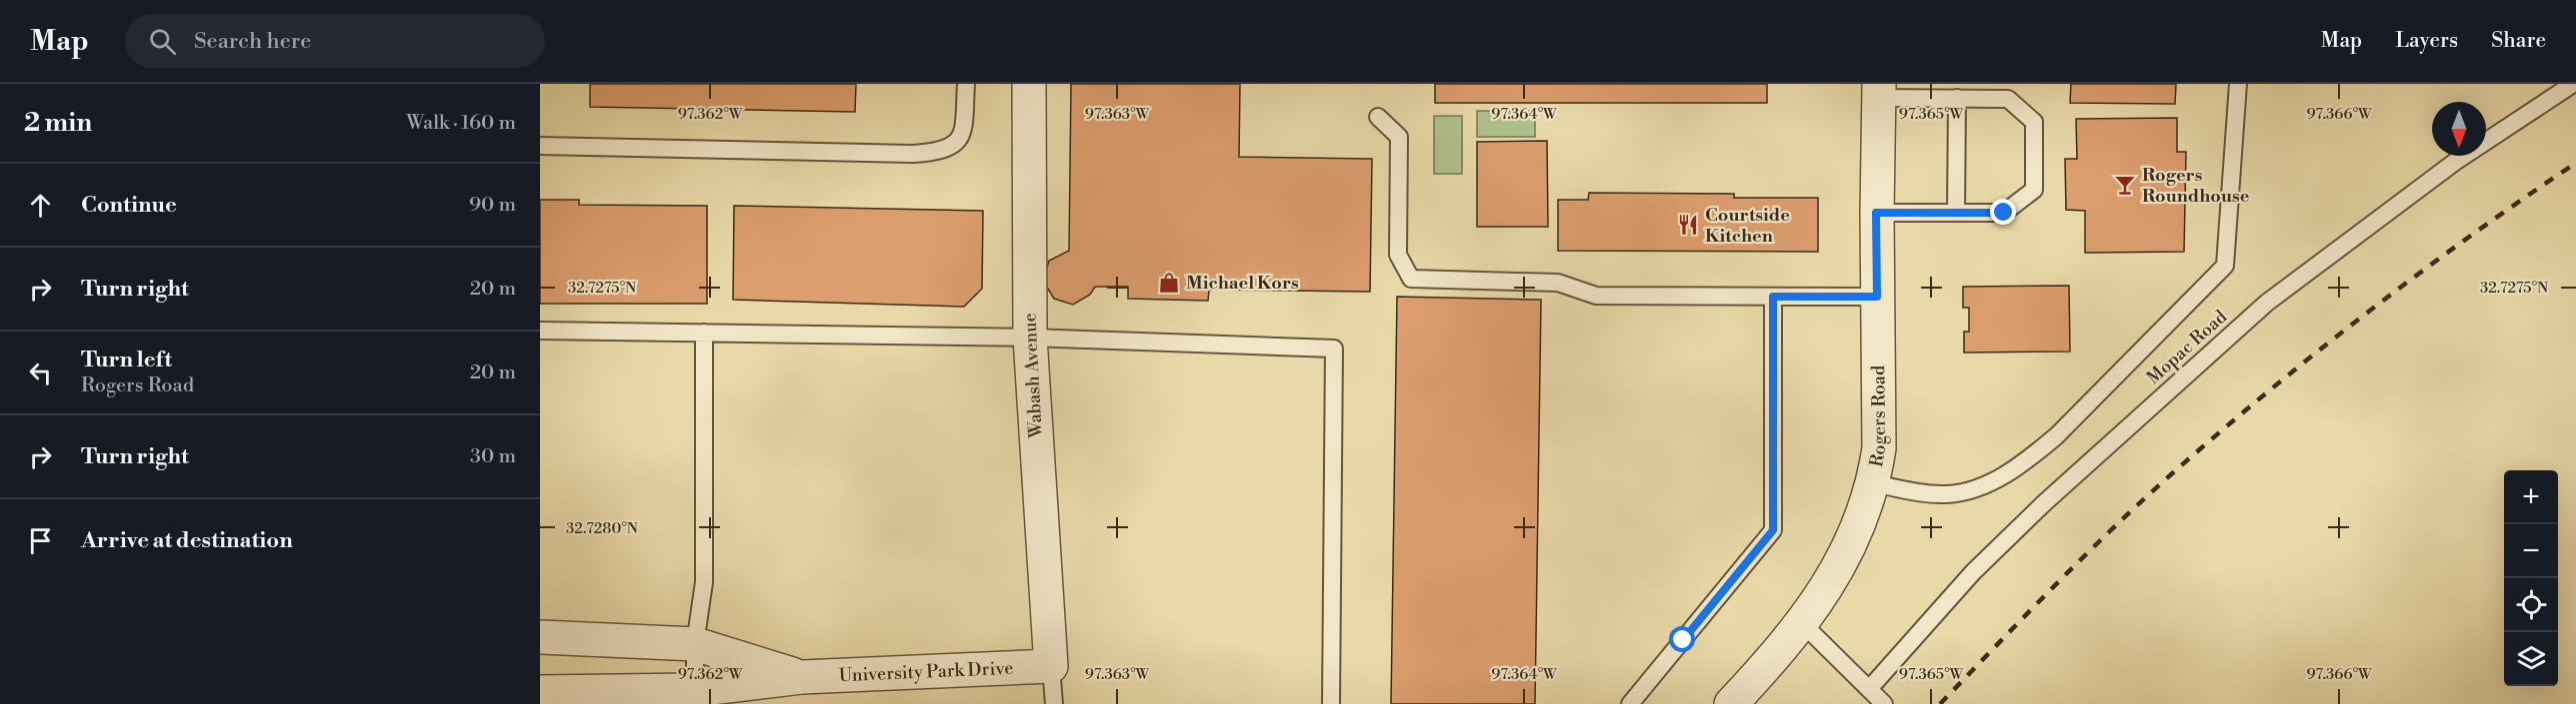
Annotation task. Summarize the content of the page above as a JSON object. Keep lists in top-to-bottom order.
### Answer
{
  "streets": {
    "street": ["Wabash Avenue", "Rogers Road", "University Park Drive"],
    "lane": ["Mopac Road"]
  },
  "crossings": [
    ["Mopac Road", "Rogers Road"],
    ["Wabash Avenue", "University Park Drive"]
  ],
  "places": {
    "bar": ["Rogers Roundhouse"],
    "restaurant": ["Courtside Kitchen"],
    "shop": ["Michael Kors"]
  },
  "north": "bottom",
  "page": {
    "header": "Map",
    "search": "Search here",
    "nav": ["Map", "Layers", "Share"],
    "heading": ["2 min", "Walk · 160 m"],
    "list": [
      ["Continue", "90 m"],
      ["Turn right", "20 m"],
      ["Turn left", "Rogers Road", "20 m"],
      ["Turn right", "30 m"],
      "Arrive at destination"
    ],
    "map_buttons": ["+", "−"]
  },
  "coordinates": [
    "97.362°W",
    "97.363°W",
    "97.364°W",
    "97.365°W",
    "97.366°W",
    "32.7275°N",
    "32.7280°N"
  ]
}
